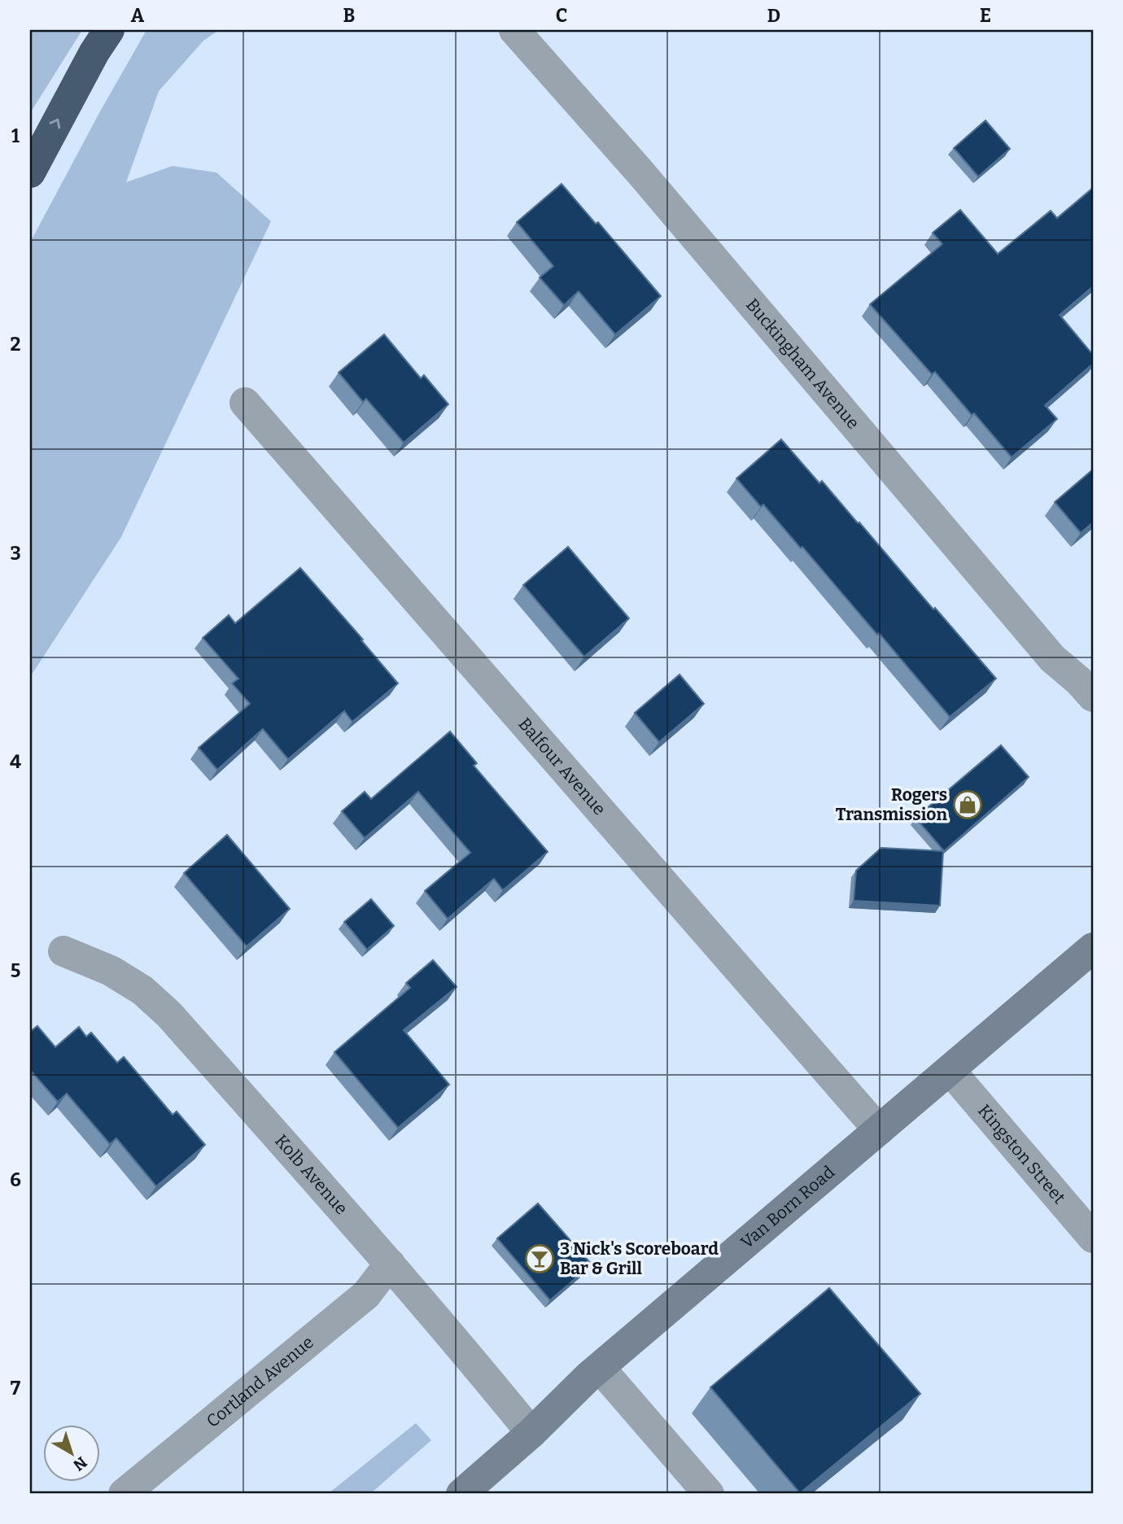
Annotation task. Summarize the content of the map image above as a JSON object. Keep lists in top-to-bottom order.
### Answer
{
  "streets": {
    "main road": ["Van Born Road"],
    "street": [
      "Buckingham Avenue",
      "Balfour Avenue",
      "Kingston Street",
      "Kolb Avenue",
      "Cortland Avenue"
    ]
  },
  "crossings": [
    ["Balfour Avenue", "Van Born Road"],
    ["Kingston Street", "Van Born Road"],
    ["Kolb Avenue", "Van Born Road"],
    ["Kolb Avenue", "Cortland Avenue"]
  ],
  "places": {
    "shop": ["Rogers Transmission"],
    "bar": ["3 Nick's Scoreboard Bar & Grill"]
  },
  "north": "bottom right",
  "grid": {
    "columns": [
      "A",
      "B",
      "C",
      "D",
      "E"
    ],
    "rows": [
      "1",
      "2",
      "3",
      "4",
      "5",
      "6",
      "7"
    ]
  }
}
